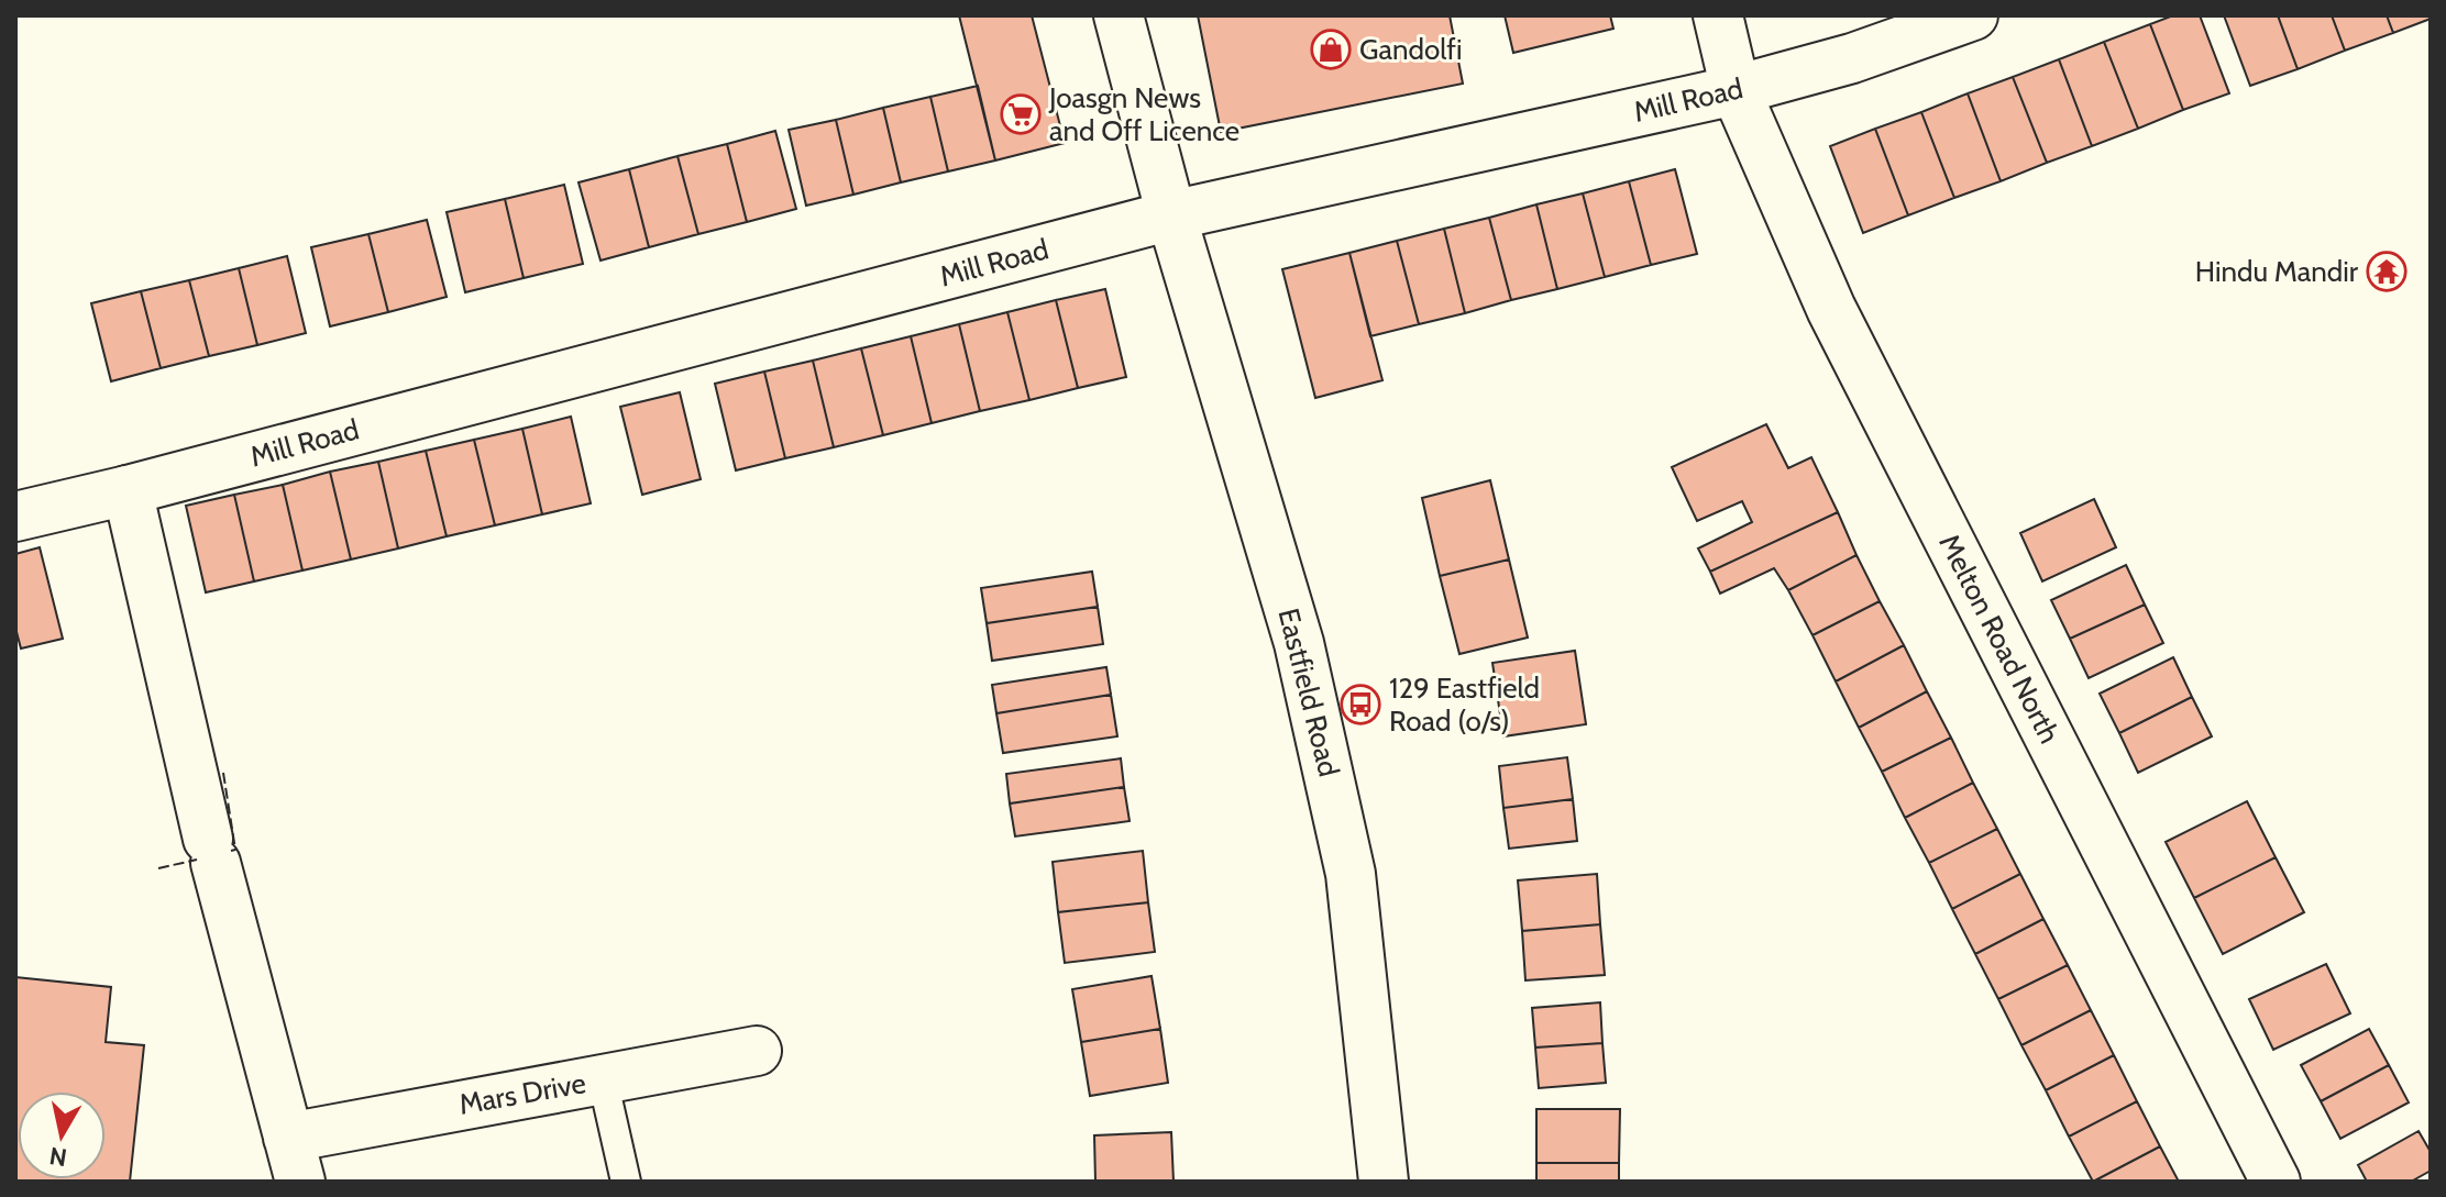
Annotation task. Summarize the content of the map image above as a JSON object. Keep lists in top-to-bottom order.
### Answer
{
  "streets": {
    "street": [
      "Mill Road",
      "Melton Road North",
      "Eastfield Road",
      "Mars Drive"
    ]
  },
  "crossings": [
    ["Mill Road", "Melton Road North"],
    ["Mill Road", "Eastfield Road"],
    ["Mill Road", "Mars Drive"]
  ],
  "places": {
    "shop": ["Gandolfi"],
    "supermarket": ["Joasgn News and Off Licence"],
    "temple": ["Hindu Mandir"],
    "bus stop": ["129 Eastfield Road (o/s)"]
  },
  "north": "bottom"
}
